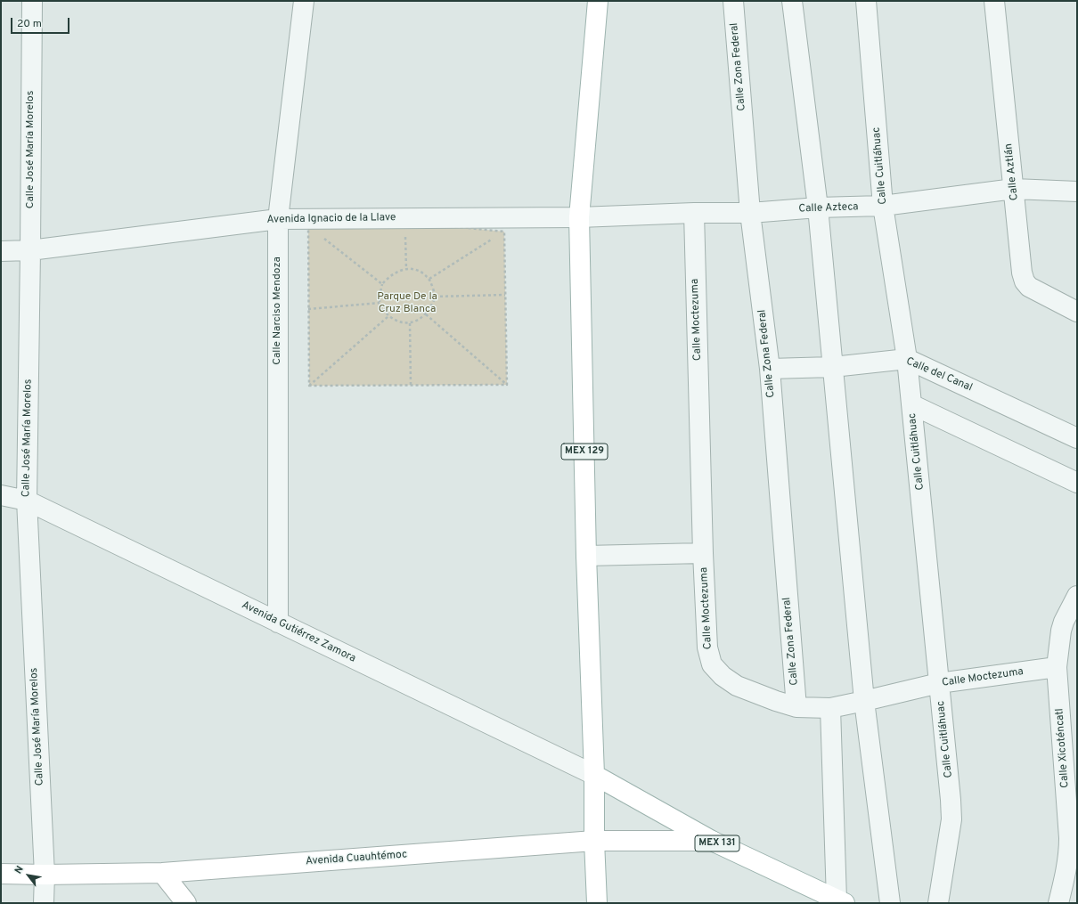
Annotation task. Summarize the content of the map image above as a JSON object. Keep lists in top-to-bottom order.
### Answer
{
  "streets": {
    "main road": ["MEX 129", "MEX 131", "Avenida Cuauhtémoc"],
    "street": [
      "Calle Zona Federal",
      "Calle José María Morelos",
      "Calle Cuitláhuac",
      "Calle Aztlán",
      "Calle Azteca",
      "Avenida Ignacio de la Llave",
      "Calle Narciso Mendoza",
      "Calle Moctezuma",
      "Calle del Canal",
      "Avenida Gutiérrez Zamora",
      "Calle Xicoténcatl"
    ]
  },
  "crossings": [
    ["Calle Zona Federal", "Calle Azteca"],
    ["Calle Zona Federal", "Calle Moctezuma"],
    ["Calle Zona Federal", "Calle del Canal"],
    ["Calle José María Morelos", "Avenida Ignacio de la Llave"],
    ["Calle José María Morelos", "Avenida Gutiérrez Zamora"],
    ["Calle José María Morelos", "Avenida Cuauhtémoc"],
    ["Calle Cuitláhuac", "Calle Azteca"],
    ["Calle Cuitláhuac", "Calle Moctezuma"],
    ["Calle Cuitláhuac", "Calle del Canal"],
    ["Calle Aztlán", "Calle Azteca"],
    ["Calle Azteca", "Avenida Ignacio de la Llave"],
    ["Calle Azteca", "Calle Moctezuma"],
    ["Calle Azteca", "MEX 129"],
    ["Avenida Ignacio de la Llave", "Calle Narciso Mendoza"],
    ["Avenida Ignacio de la Llave", "MEX 129"],
    ["Calle Narciso Mendoza", "Avenida Gutiérrez Zamora"],
    ["Calle Moctezuma", "Calle Xicoténcatl"],
    ["MEX 129", "Avenida Gutiérrez Zamora"],
    ["MEX 129", "MEX 131"],
    ["MEX 129", "Avenida Cuauhtémoc"],
    ["Avenida Gutiérrez Zamora", "MEX 131"],
    ["MEX 131", "Avenida Cuauhtémoc"]
  ],
  "parks": ["Parque De la Cruz Blanca"],
  "scale_bar": "20 m",
  "north": "top left"
}
